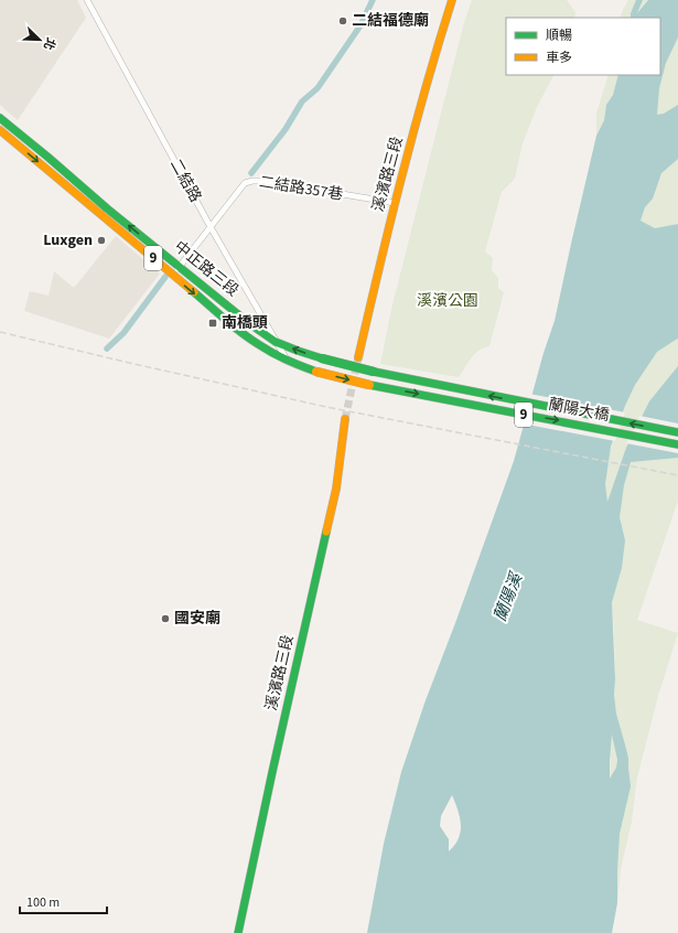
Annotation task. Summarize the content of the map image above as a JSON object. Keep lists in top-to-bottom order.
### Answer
{
  "streets": {
    "main road": [
      "溪濱路三段",
      "9",
      "中正路三段",
      "蘭陽大橋"
    ],
    "street": ["二結路", "二結路357巷"]
  },
  "crossings": [
    ["溪濱路三段", "二結路357巷"],
    ["二結路", "二結路357巷"],
    ["二結路", "中正路三段"],
    ["二結路357巷", "中正路三段"],
    ["中正路三段", "蘭陽大橋"]
  ],
  "water": ["蘭陽溪"],
  "parks": ["溪濱公園"],
  "places": {
    "other": ["二結福德廟", "Luxgen", "國安廟"],
    "transit": ["南橋頭"]
  },
  "legend": ["順暢", "車多"],
  "scale_bar": "100 m",
  "north": "bottom right"
}
